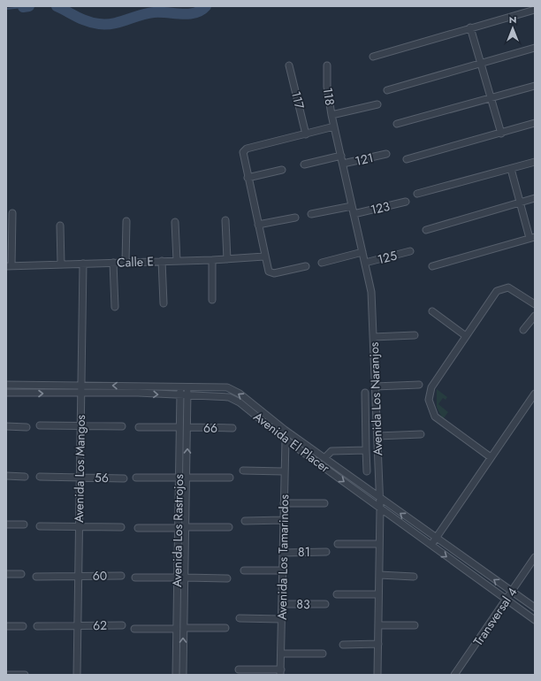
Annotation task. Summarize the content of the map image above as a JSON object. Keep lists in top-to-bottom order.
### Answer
{
  "streets": {
    "street": [
      "118",
      "117",
      "121",
      "123",
      "125",
      "Calle E",
      "Avenida Los Naranjos",
      "66",
      "Avenida El Placer",
      "Avenida Los Mangos",
      "56",
      "Avenida Los Rastrojos",
      "81",
      "Avenida Los Tamarindos",
      "60",
      "83",
      "Transversal 4",
      "62"
    ]
  },
  "crossings": [
    ["118", "Avenida Los Naranjos"],
    ["121", "Avenida Los Naranjos"],
    ["123", "Avenida Los Naranjos"],
    ["125", "Avenida Los Naranjos"],
    ["Calle E", "Avenida Los Mangos"],
    ["Avenida Los Naranjos", "Avenida El Placer"],
    ["66", "Avenida Los Rastrojos"],
    ["Avenida El Placer", "Avenida Los Mangos"],
    ["Avenida El Placer", "Avenida Los Rastrojos"],
    ["Avenida El Placer", "Avenida Los Tamarindos"],
    ["Avenida El Placer", "Transversal 4"],
    ["Avenida Los Mangos", "56"],
    ["Avenida Los Mangos", "60"],
    ["Avenida Los Mangos", "62"],
    ["81", "Avenida Los Tamarindos"],
    ["Avenida Los Tamarindos", "83"]
  ],
  "north": "top"
}
